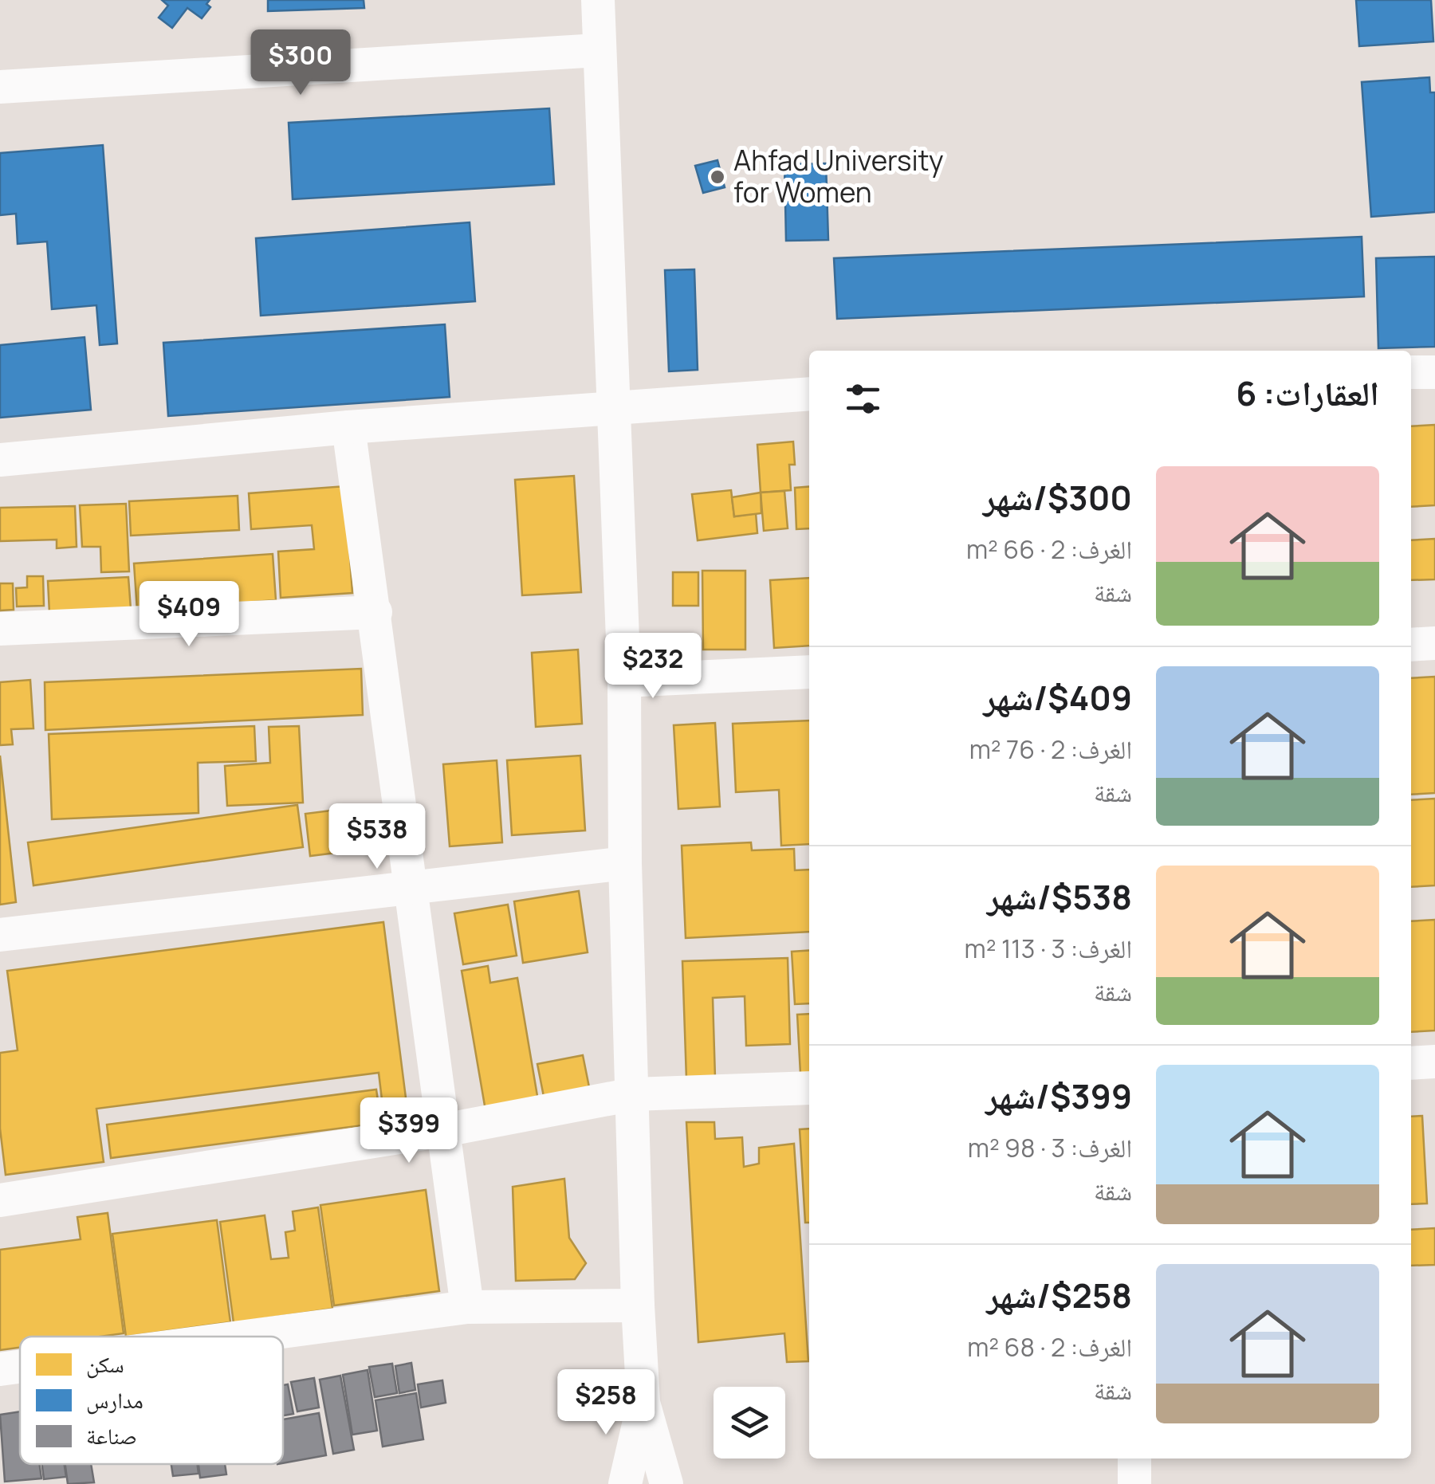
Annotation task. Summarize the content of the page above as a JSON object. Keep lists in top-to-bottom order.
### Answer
{
  "places": ["Ahfad University for Women"],
  "legend": ["سكن", "مدارس", "صناعة"],
  "page": {
    "price": [
      "$300",
      "$409",
      "$232",
      "$538",
      "$399",
      "$258"
    ],
    "heading": "العقارات: 6",
    "list": [
      {
        "name": "$300/شهر",
        "note": "الغرف: 2 · 66 m² · شقة"
      },
      {
        "name": "$409/شهر",
        "note": "الغرف: 2 · 76 m² · شقة"
      },
      {
        "name": "$538/شهر",
        "note": "الغرف: 3 · 113 m² · شقة"
      },
      {
        "name": "$399/شهر",
        "note": "الغرف: 3 · 98 m² · شقة"
      },
      {
        "name": "$258/شهر",
        "note": "الغرف: 2 · 68 m² · شقة"
      }
    ]
  }
}
